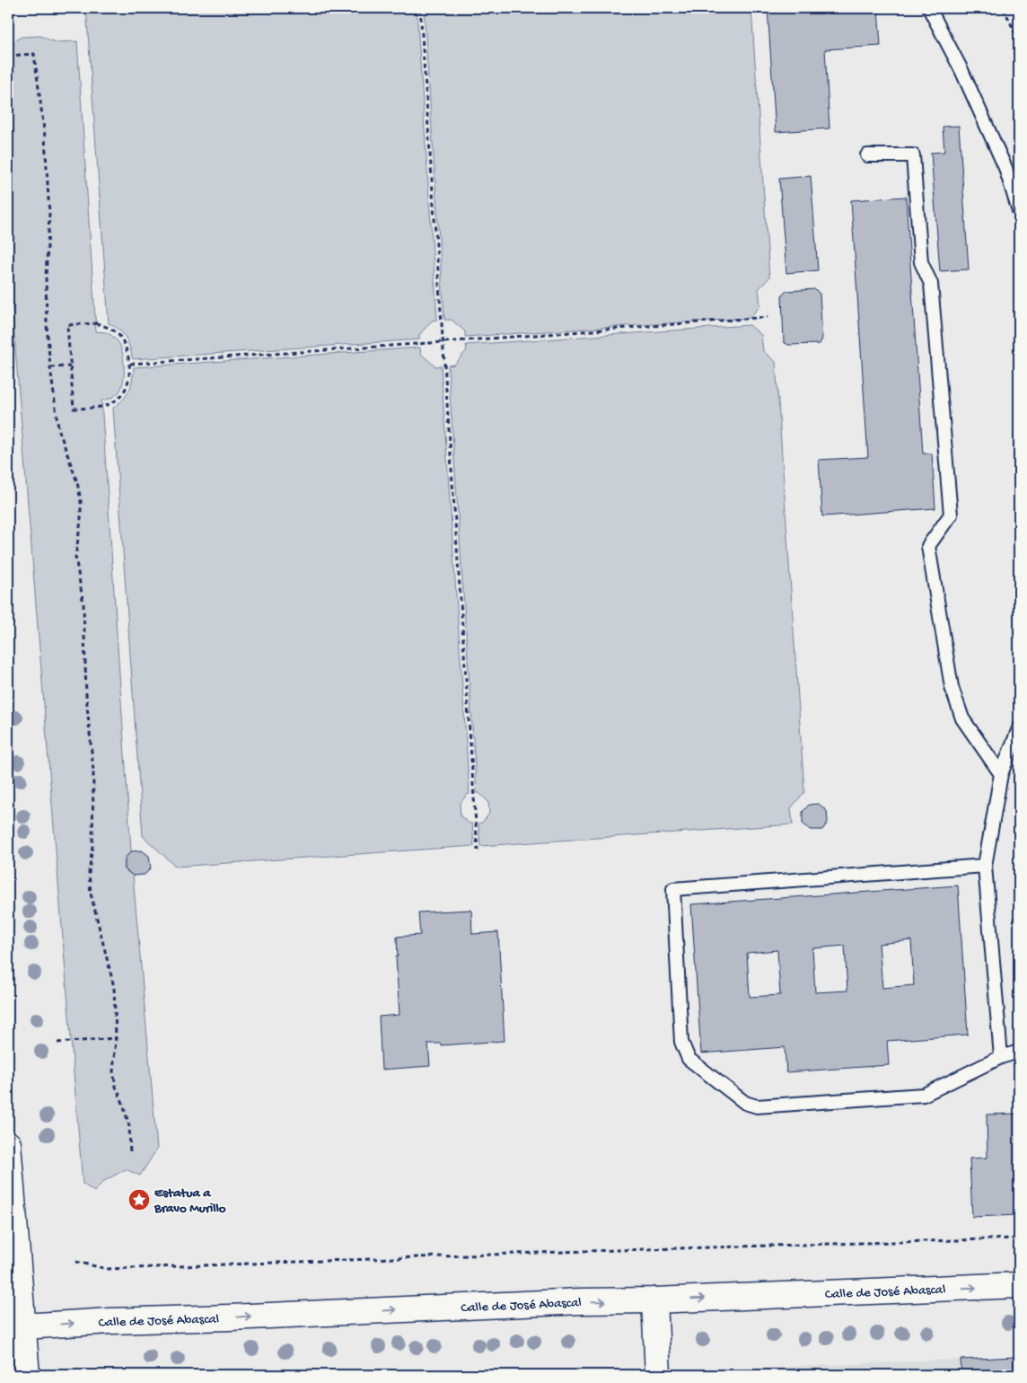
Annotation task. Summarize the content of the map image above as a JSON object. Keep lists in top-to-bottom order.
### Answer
{
  "streets": {
    "main road": ["Calle de José Abascal"]
  },
  "one_way": ["Calle de José Abascal"],
  "places": {
    "place": ["Estatua a Bravo Murillo"]
  }
}
